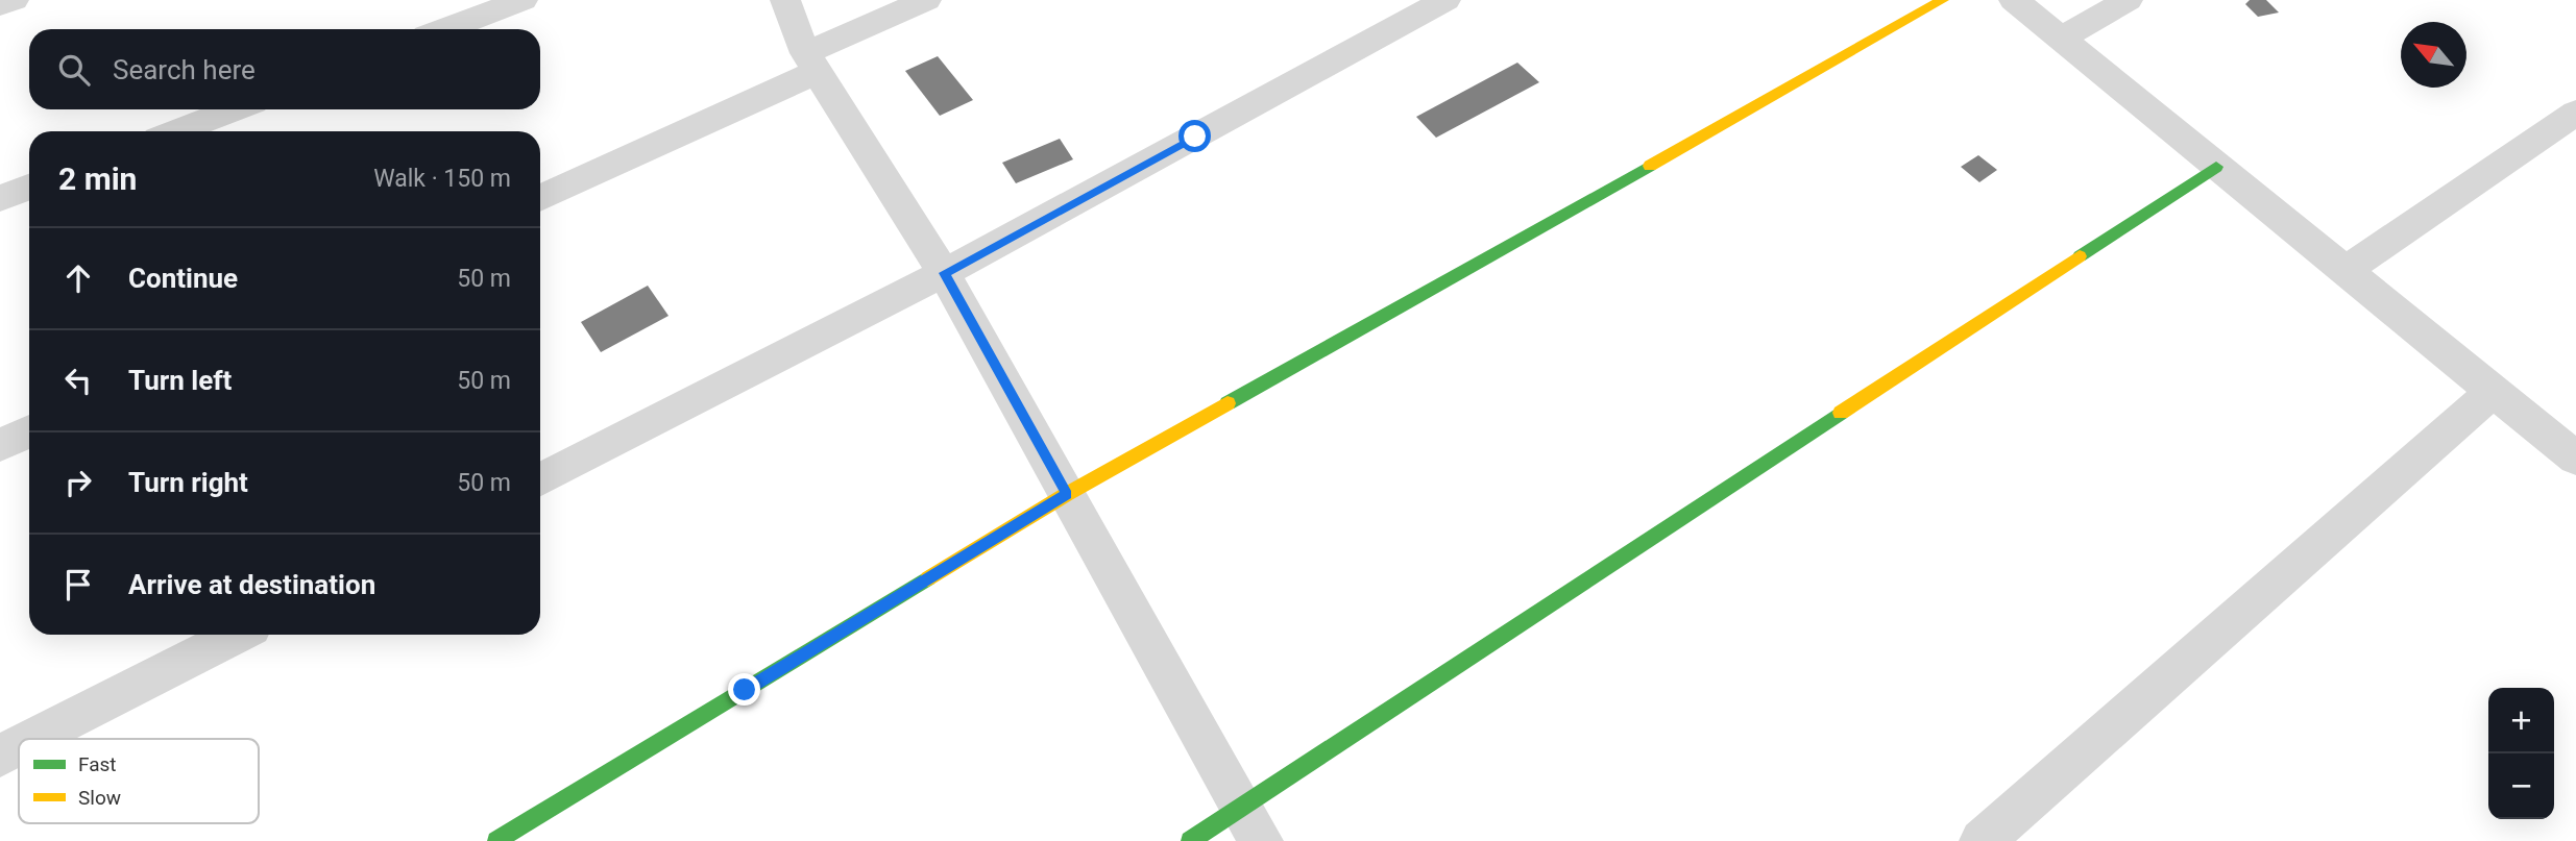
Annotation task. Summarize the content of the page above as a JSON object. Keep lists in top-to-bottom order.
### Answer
{
  "legend": ["Fast", "Slow"],
  "north": "top left",
  "page": {
    "search": "Search here",
    "heading": ["2 min", "Walk · 150 m"],
    "list": [
      ["Continue", "50 m"],
      ["Turn left", "50 m"],
      ["Turn right", "50 m"],
      "Arrive at destination"
    ],
    "map_buttons": ["+", "−"]
  }
}
